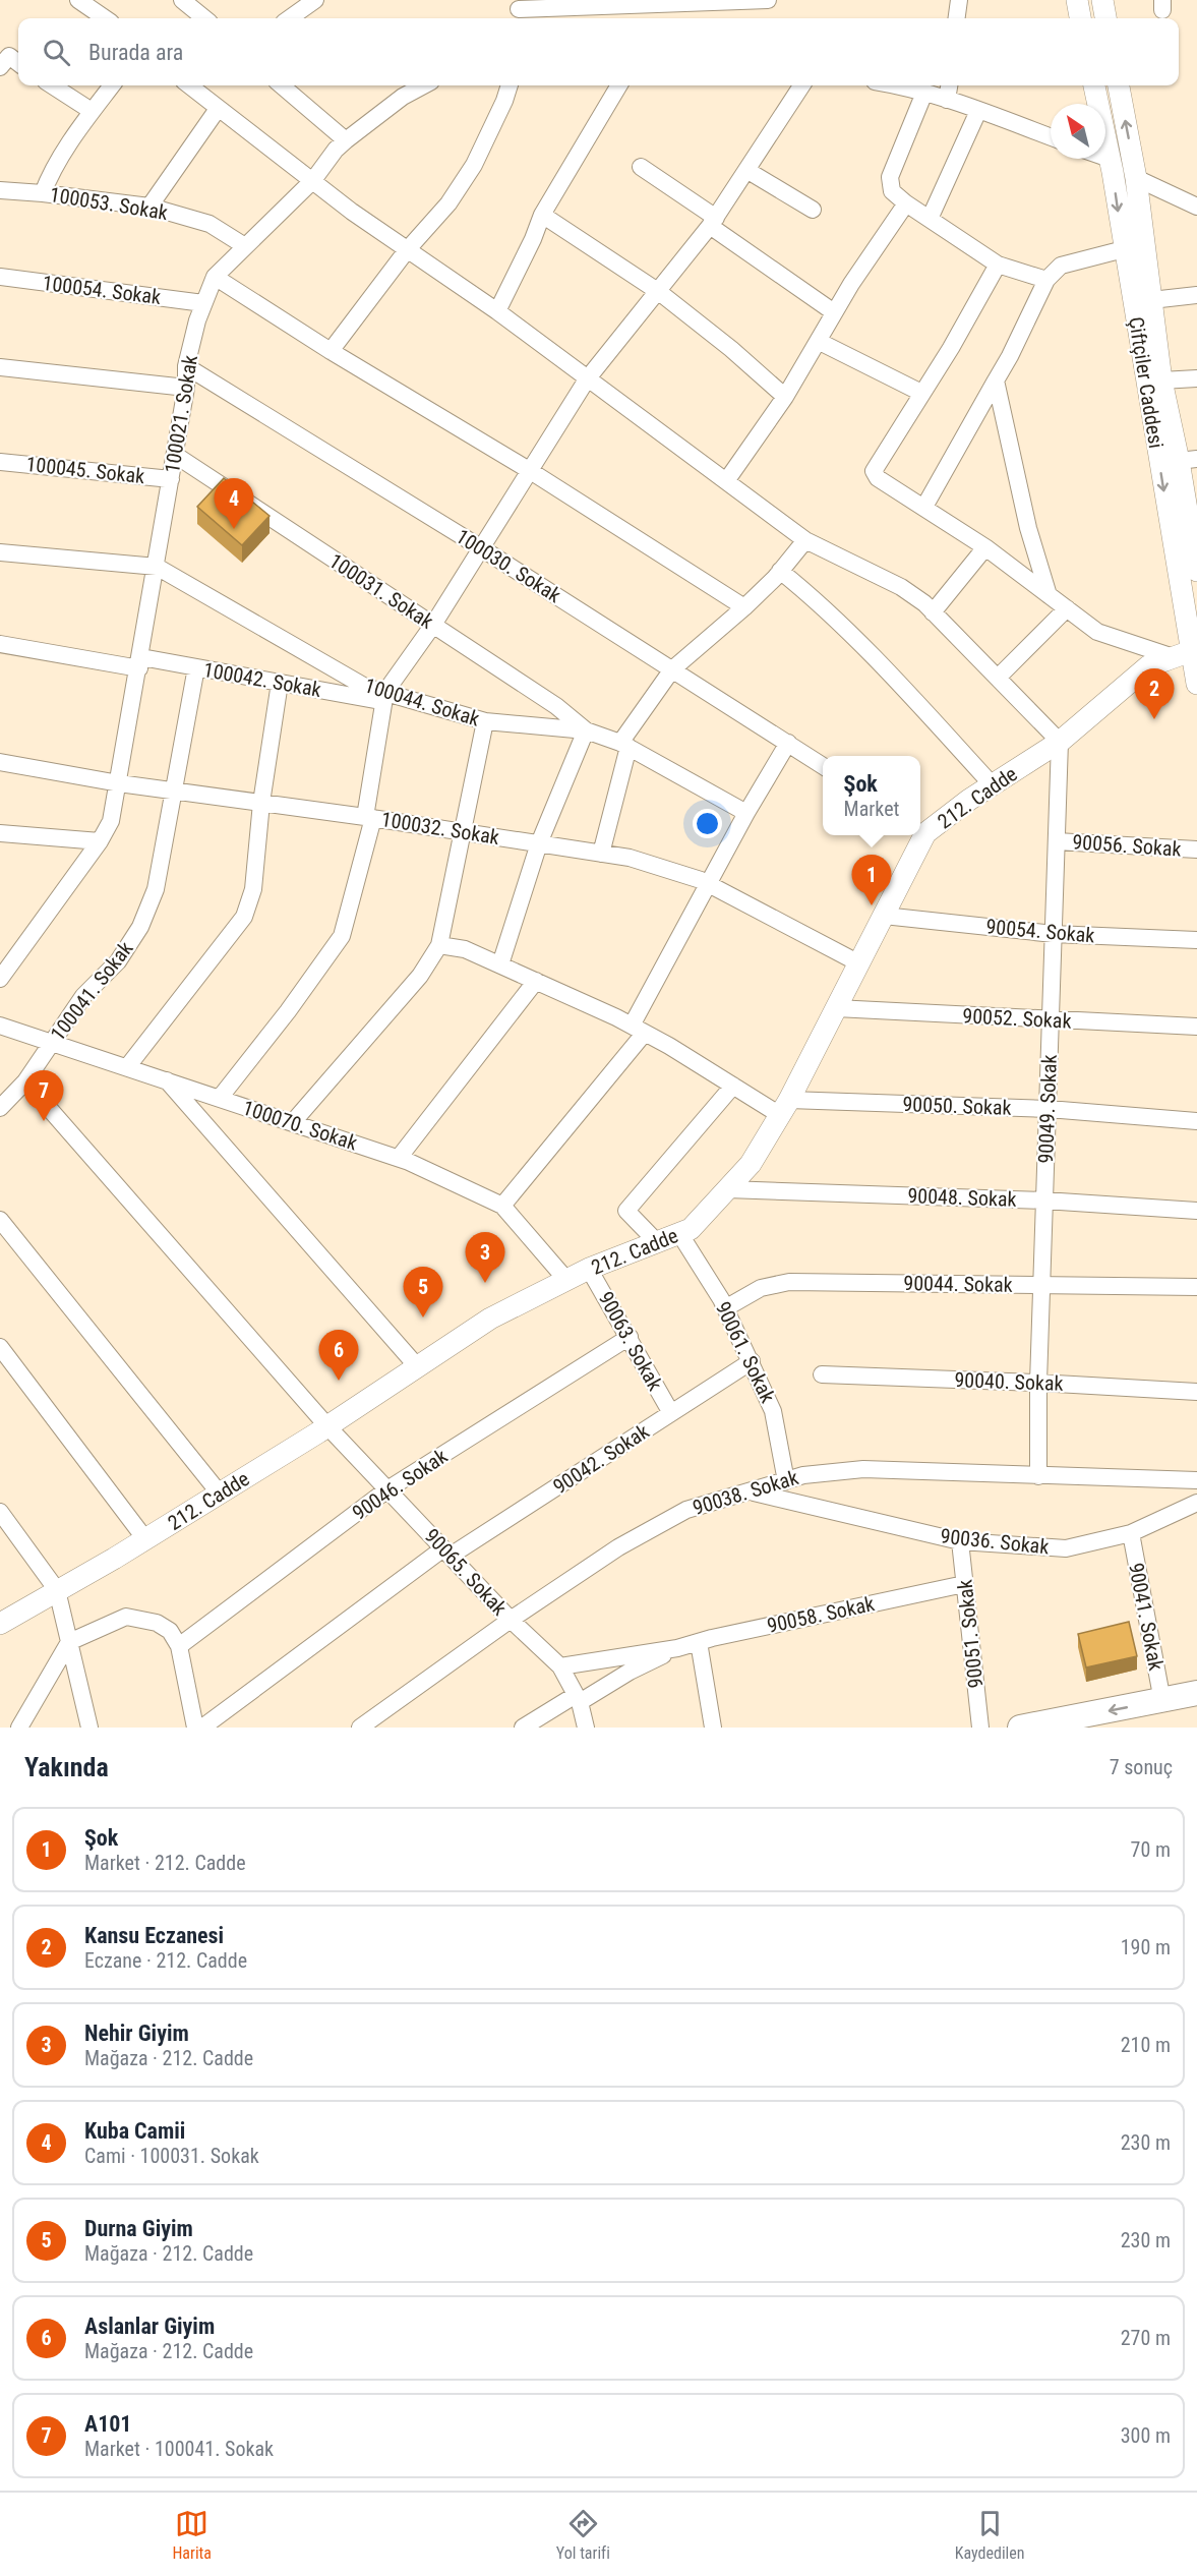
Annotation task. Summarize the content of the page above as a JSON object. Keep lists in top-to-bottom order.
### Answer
{
  "streets": {
    "street": [
      "100053. Sokak",
      "100054. Sokak",
      "Çiftçiler Caddesi",
      "100021. Sokak",
      "100045. Sokak",
      "100030. Sokak",
      "100031. Sokak",
      "100042. Sokak",
      "100044. Sokak",
      "212. Cadde",
      "100032. Sokak",
      "90056. Sokak",
      "90054. Sokak",
      "100041. Sokak",
      "90052. Sokak",
      "90050. Sokak",
      "90049. Sokak",
      "100070. Sokak",
      "90048. Sokak",
      "90044. Sokak",
      "90063. Sokak",
      "90061. Sokak",
      "90040. Sokak",
      "90042. Sokak",
      "90046. Sokak",
      "90038. Sokak",
      "90036. Sokak",
      "90065. Sokak",
      "90058. Sokak",
      "90041. Sokak",
      "90051. Sokak"
    ]
  },
  "crossings": [
    ["100053. Sokak", "100021. Sokak"],
    ["100054. Sokak", "100021. Sokak"],
    ["Çiftçiler Caddesi", "212. Cadde"],
    ["100021. Sokak", "100045. Sokak"],
    ["100021. Sokak", "100030. Sokak"],
    ["100021. Sokak", "100031. Sokak"],
    ["100021. Sokak", "100042. Sokak"],
    ["100021. Sokak", "100044. Sokak"],
    ["100021. Sokak", "100032. Sokak"],
    ["100031. Sokak", "100044. Sokak"],
    ["100042. Sokak", "100044. Sokak"],
    ["100042. Sokak", "100041. Sokak"],
    ["212. Cadde", "100032. Sokak"],
    ["212. Cadde", "90054. Sokak"],
    ["212. Cadde", "90052. Sokak"],
    ["212. Cadde", "90050. Sokak"],
    ["212. Cadde", "90049. Sokak"],
    ["212. Cadde", "100070. Sokak"],
    ["212. Cadde", "90048. Sokak"],
    ["212. Cadde", "90063. Sokak"],
    ["212. Cadde", "90061. Sokak"],
    ["212. Cadde", "90065. Sokak"],
    ["100032. Sokak", "100041. Sokak"],
    ["90056. Sokak", "90049. Sokak"],
    ["90054. Sokak", "90049. Sokak"],
    ["100041. Sokak", "100070. Sokak"],
    ["100041. Sokak", "90065. Sokak"],
    ["90052. Sokak", "90049. Sokak"],
    ["90050. Sokak", "90049. Sokak"],
    ["90049. Sokak", "90048. Sokak"],
    ["90049. Sokak", "90044. Sokak"],
    ["90049. Sokak", "90040. Sokak"],
    ["90049. Sokak", "90038. Sokak"],
    ["90044. Sokak", "90061. Sokak"],
    ["90063. Sokak", "90042. Sokak"],
    ["90063. Sokak", "90046. Sokak"],
    ["90061. Sokak", "90042. Sokak"],
    ["90061. Sokak", "90038. Sokak"],
    ["90042. Sokak", "90065. Sokak"],
    ["90046. Sokak", "90065. Sokak"],
    ["90038. Sokak", "90036. Sokak"],
    ["90038. Sokak", "90065. Sokak"],
    ["90036. Sokak", "90041. Sokak"],
    ["90036. Sokak", "90051. Sokak"],
    ["90065. Sokak", "90058. Sokak"],
    ["90058. Sokak", "90051. Sokak"]
  ],
  "north": "top left",
  "page": {
    "search": "Burada ara",
    "pins": [
      "4",
      "2",
      "1",
      "7",
      "3",
      "5",
      "6"
    ],
    "popup": ["Şok", "Market"],
    "heading": ["Yakında", "7 sonuç"],
    "list": [
      {
        "mark": "1",
        "name": "Şok",
        "note": "Market · 212. Cadde",
        "value": "70 m"
      },
      {
        "mark": "2",
        "name": "Kansu Eczanesi",
        "note": "Eczane · 212. Cadde",
        "value": "190 m"
      },
      {
        "mark": "3",
        "name": "Nehir Giyim",
        "note": "Mağaza · 212. Cadde",
        "value": "210 m"
      },
      {
        "mark": "4",
        "name": "Kuba Camii",
        "note": "Cami · 100031. Sokak",
        "value": "230 m"
      },
      {
        "mark": "5",
        "name": "Durna Giyim",
        "note": "Mağaza · 212. Cadde",
        "value": "230 m"
      },
      {
        "mark": "6",
        "name": "Aslanlar Giyim",
        "note": "Mağaza · 212. Cadde",
        "value": "270 m"
      },
      {
        "mark": "7",
        "name": "A101",
        "note": "Market · 100041. Sokak",
        "value": "300 m"
      }
    ],
    "nav": ["Harita", "Yol tarifi", "Kaydedilen"]
  }
}
